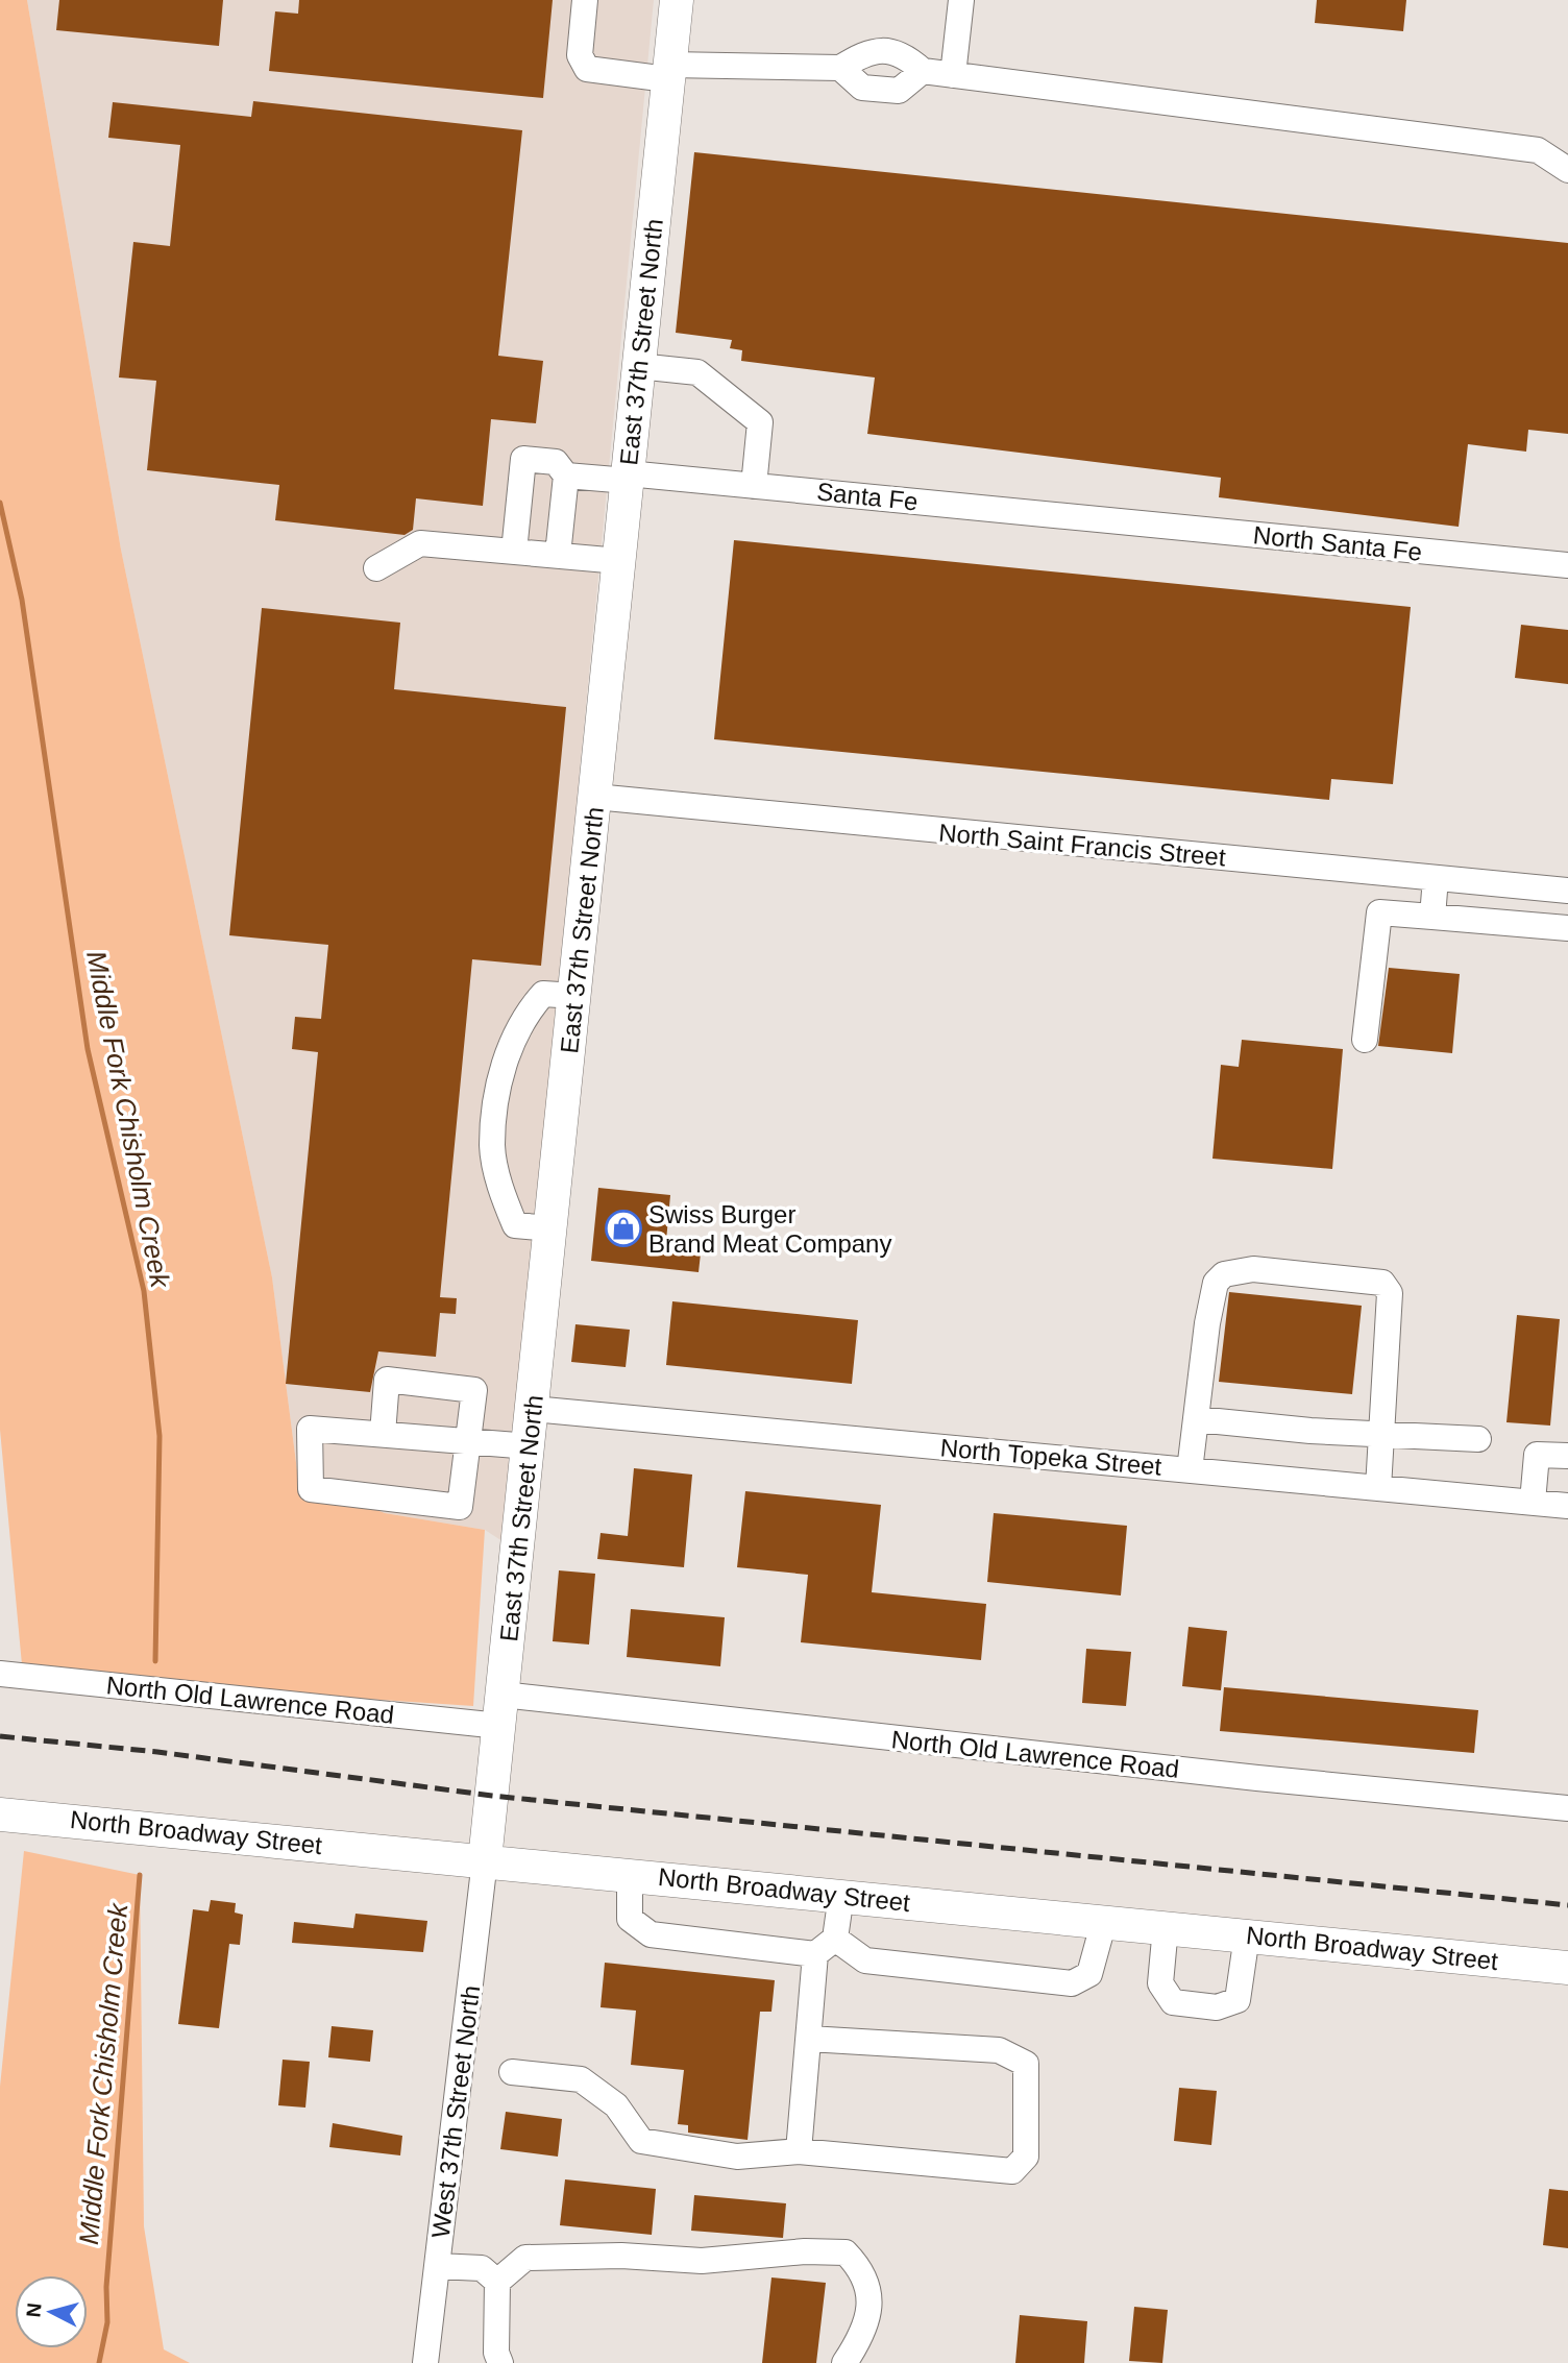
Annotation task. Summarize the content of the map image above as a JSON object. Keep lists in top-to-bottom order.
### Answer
{
  "streets": {
    "main road": ["East 37th Street North", "North Broadway Street"],
    "street": [
      "Santa Fe",
      "North Santa Fe",
      "North Saint Francis Street",
      "North Topeka Street",
      "North Old Lawrence Road",
      "West 37th Street North"
    ]
  },
  "crossings": [
    ["East 37th Street North", "Santa Fe"],
    ["East 37th Street North", "North Saint Francis Street"],
    ["East 37th Street North", "North Topeka Street"],
    ["East 37th Street North", "North Old Lawrence Road"],
    ["East 37th Street North", "North Broadway Street"],
    ["East 37th Street North", "West 37th Street North"],
    ["Santa Fe", "North Santa Fe"],
    ["North Broadway Street", "West 37th Street North"]
  ],
  "water": ["Middle Fork Chisholm Creek"],
  "places": {
    "shop": ["Swiss Burger Brand Meat Company"]
  },
  "north": "left"
}
